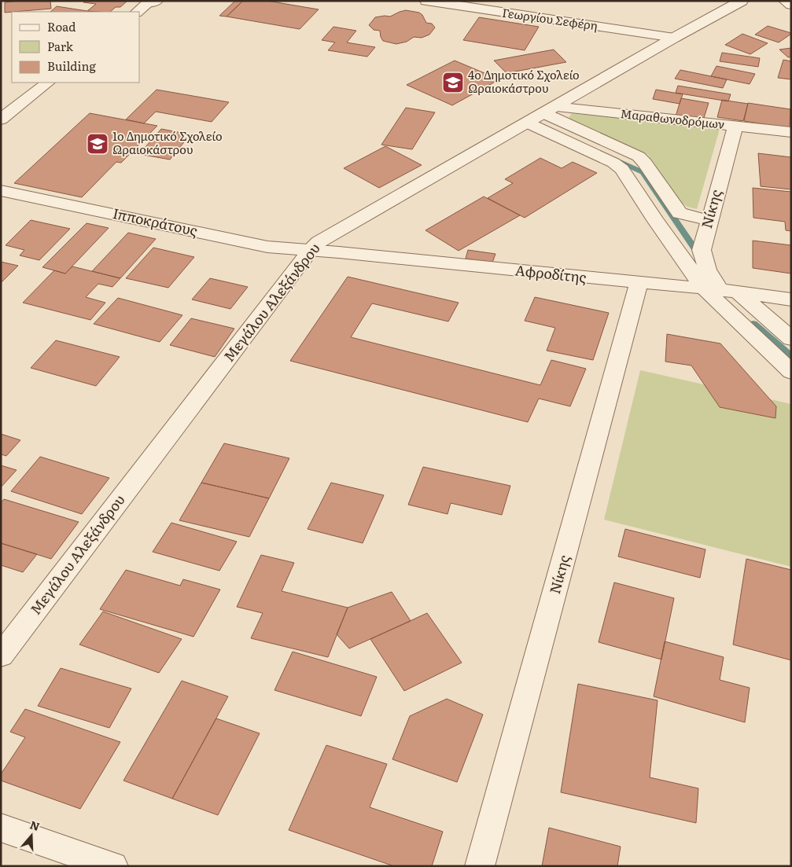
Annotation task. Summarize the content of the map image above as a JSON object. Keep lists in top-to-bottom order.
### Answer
{
  "streets": {
    "street": [
      "Γεωργίου Σεφέρη",
      "Μαραθωνοδρόμων",
      "Νίκης",
      "Ιπποκράτους",
      "Αφροδίτης",
      "Μεγάλου Αλεξάνδρου"
    ]
  },
  "crossings": [
    ["Γεωργίου Σεφέρη", "Μεγάλου Αλεξάνδρου"],
    ["Μαραθωνοδρόμων", "Νίκης"],
    ["Μαραθωνοδρόμων", "Μεγάλου Αλεξάνδρου"],
    ["Νίκης", "Αφροδίτης"],
    ["Ιπποκράτους", "Αφροδίτης"],
    ["Ιπποκράτους", "Μεγάλου Αλεξάνδρου"],
    ["Αφροδίτης", "Μεγάλου Αλεξάνδρου"]
  ],
  "places": {
    "school or university": ["4ο Δημοτικό Σχολείο Ωραιοκάστρου", "1ο Δημοτικό Σχολείο Ωραιοκάστρου"]
  },
  "legend": ["Road", "Park", "Building"],
  "north": "top"
}
